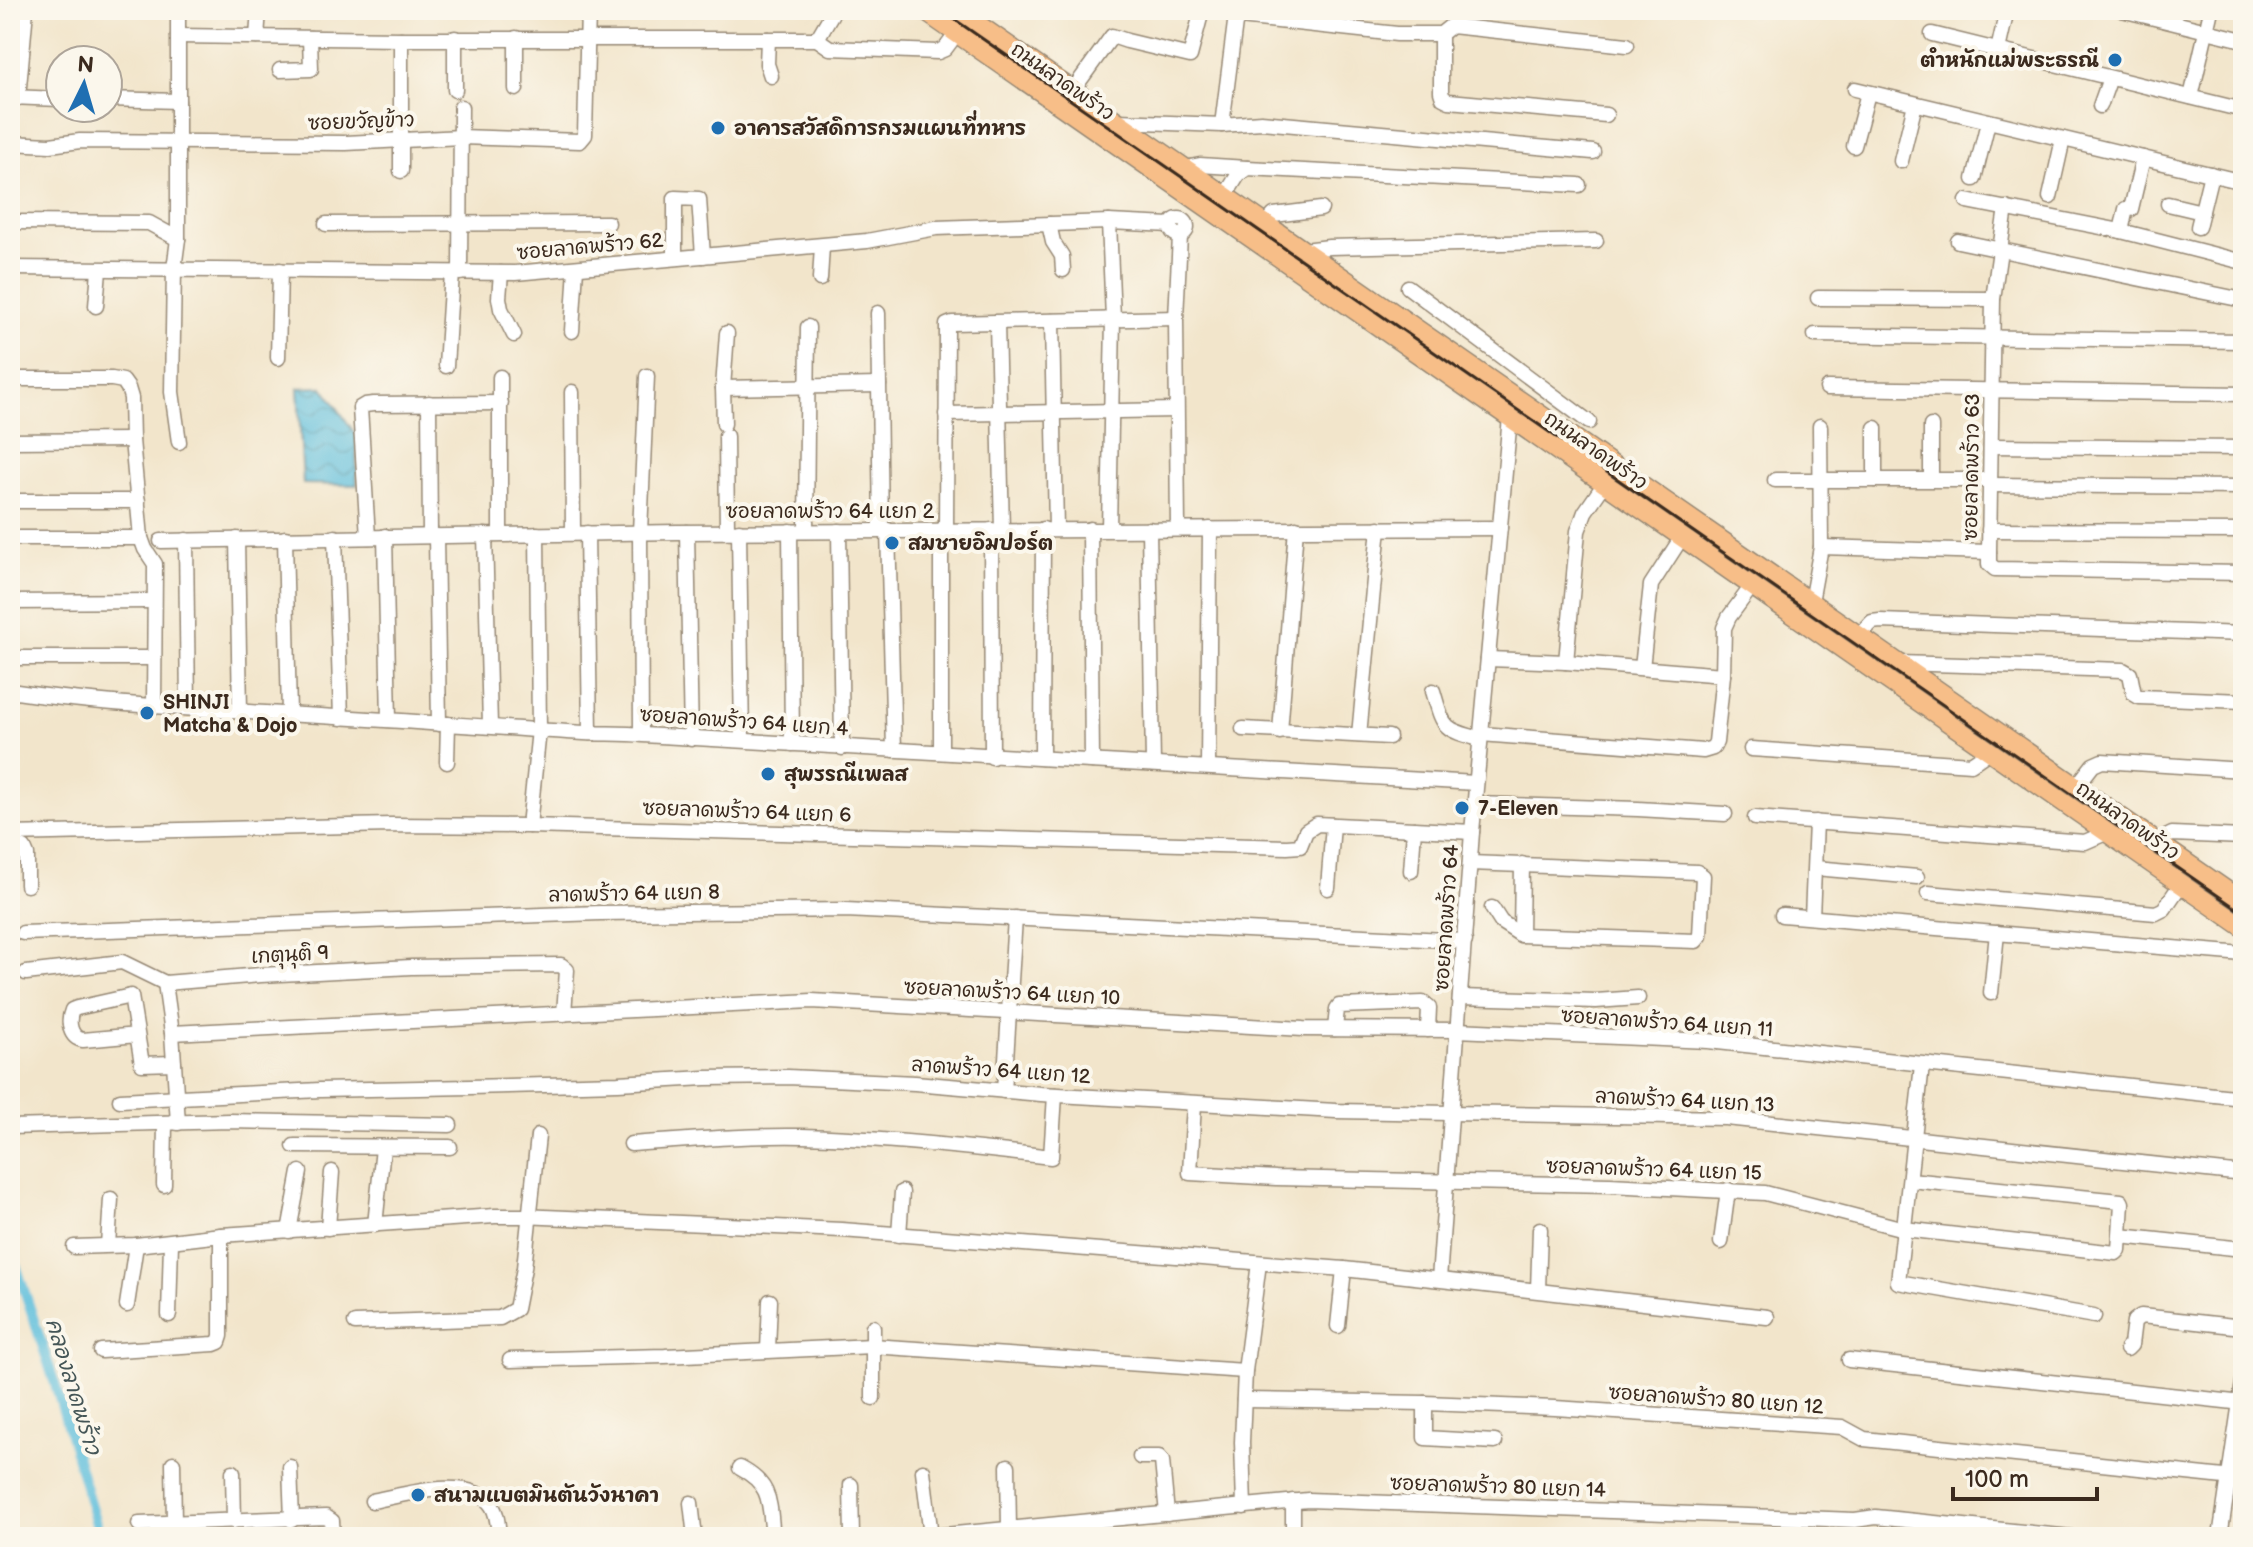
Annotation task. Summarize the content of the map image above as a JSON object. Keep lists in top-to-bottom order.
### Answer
{
  "streets": {
    "main road": ["ถนนลาดพร้าว"],
    "street": [
      "ซอยขวัญข้าว",
      "ซอยลาดพร้าว 62",
      "ซอยลาดพร้าว 63",
      "ซอยลาดพร้าว 64 แยก 2",
      "ซอยลาดพร้าว 64 แยก 4",
      "ซอยลาดพร้าว 64 แยก 6",
      "ลาดพร้าว 64 แยก 8",
      "ซอยลาดพร้าว 64",
      "เกตุนุติ 9",
      "ซอยลาดพร้าว 64 แยก 10",
      "ซอยลาดพร้าว 64 แยก 11",
      "ลาดพร้าว 64 แยก 12",
      "ลาดพร้าว 64 แยก 13",
      "ซอยลาดพร้าว 64 แยก 15",
      "ซอยลาดพร้าว 80 แยก 12",
      "ซอยลาดพร้าว 80 แยก 14"
    ]
  },
  "crossings": [
    ["ถนนลาดพร้าว", "ซอยลาดพร้าว 64"],
    ["ซอยลาดพร้าว 64 แยก 2", "ซอยลาดพร้าว 64"],
    ["ซอยลาดพร้าว 64 แยก 4", "ซอยลาดพร้าว 64"],
    ["ลาดพร้าว 64 แยก 8", "ซอยลาดพร้าว 64"],
    ["ซอยลาดพร้าว 64", "ซอยลาดพร้าว 64 แยก 10"],
    ["ซอยลาดพร้าว 64", "ซอยลาดพร้าว 64 แยก 11"],
    ["ซอยลาดพร้าว 64", "ลาดพร้าว 64 แยก 12"],
    ["ซอยลาดพร้าว 64", "ลาดพร้าว 64 แยก 13"],
    ["ซอยลาดพร้าว 64", "ซอยลาดพร้าว 64 แยก 15"],
    ["เกตุนุติ 9", "ซอยลาดพร้าว 64 แยก 10"],
    ["ซอยลาดพร้าว 64 แยก 10", "ซอยลาดพร้าว 64 แยก 11"],
    ["ลาดพร้าว 64 แยก 12", "ลาดพร้าว 64 แยก 13"],
    ["ลาดพร้าว 64 แยก 12", "ซอยลาดพร้าว 64 แยก 15"]
  ],
  "water": ["คลองลาดพร้าว"],
  "places": [
    "ตำหนักแม่พระธรณี",
    "อาคารสวัสดิการกรมแผนที่ทหาร",
    "สมชายอิมปอร์ต",
    "SHINJI Matcha & Dojo",
    "สุพรรณีเพลส",
    "7-Eleven",
    "สนามแบตมินตันวังนาคา"
  ],
  "scale_bar": "100 m",
  "north": "top"
}
